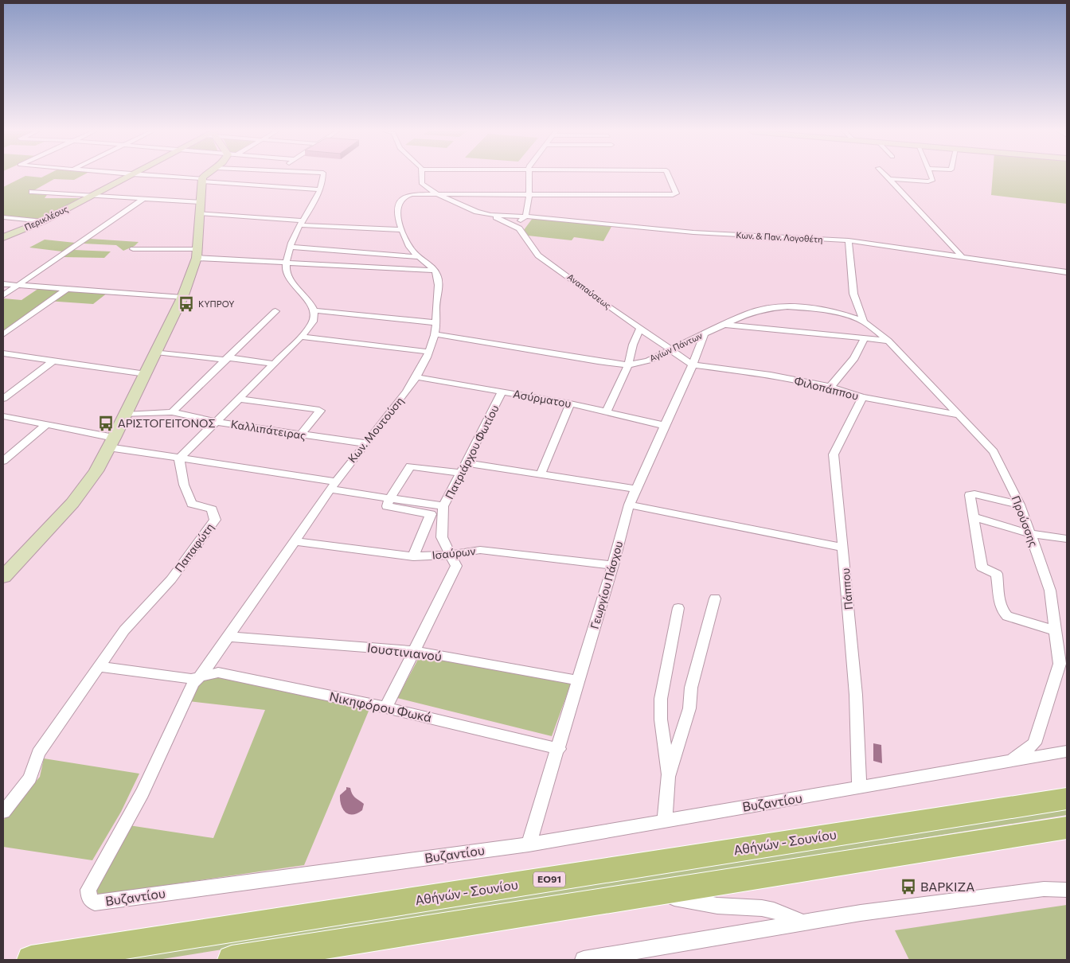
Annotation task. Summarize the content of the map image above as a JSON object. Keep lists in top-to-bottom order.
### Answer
{
  "streets": {
    "main road": ["Περικλέους", "Αθήνών - Σουνίου", "ΕΟ91"],
    "street": [
      "Κων. & Παν. Λογοθέτη",
      "Αναπαύσεως",
      "Αγίων Πάντων",
      "Φιλοπάππου",
      "Ασύρματου",
      "Καλλιπάτειρας",
      "Κων. Μουτούση",
      "Πατριάρχου Φωτίου",
      "Προύσσης",
      "Παπαφώτη",
      "Ισαύρων",
      "Γεωργίου Πάσχου",
      "Πάππου",
      "Ιουστινιανού",
      "Νικηφόρου Φωκά",
      "Βυζαντίου"
    ]
  },
  "crossings": [
    ["Κων. & Παν. Λογοθέτη", "Αναπαύσεως"],
    ["Αναπαύσεως", "Αγίων Πάντων"],
    ["Αναπαύσεως", "Φιλοπάππου"],
    ["Αναπαύσεως", "Γεωργίου Πάσχου"],
    ["Αγίων Πάντων", "Κων. Μουτούση"],
    ["Αγίων Πάντων", "Προύσσης"],
    ["Αγίων Πάντων", "Γεωργίου Πάσχου"],
    ["Φιλοπάππου", "Προύσσης"],
    ["Φιλοπάππου", "Γεωργίου Πάσχου"],
    ["Φιλοπάππου", "Πάππου"],
    ["Ασύρματου", "Κων. Μουτούση"],
    ["Ασύρματου", "Πατριάρχου Φωτίου"],
    ["Ασύρματου", "Γεωργίου Πάσχου"],
    ["Καλλιπάτειρας", "Κων. Μουτούση"],
    ["Κων. Μουτούση", "Ισαύρων"],
    ["Κων. Μουτούση", "Ιουστινιανού"],
    ["Κων. Μουτούση", "Νικηφόρου Φωκά"],
    ["Κων. Μουτούση", "Βυζαντίου"],
    ["Πατριάρχου Φωτίου", "Ισαύρων"],
    ["Πατριάρχου Φωτίου", "Ιουστινιανού"],
    ["Πατριάρχου Φωτίου", "Νικηφόρου Φωκά"],
    ["Προύσσης", "Βυζαντίου"],
    ["Παπαφώτη", "Νικηφόρου Φωκά"],
    ["Ισαύρων", "Γεωργίου Πάσχου"],
    ["Γεωργίου Πάσχου", "Ιουστινιανού"],
    ["Γεωργίου Πάσχου", "Νικηφόρου Φωκά"],
    ["Γεωργίου Πάσχου", "Βυζαντίου"],
    ["Πάππου", "Βυζαντίου"],
    ["Νικηφόρου Φωκά", "Βυζαντίου"]
  ],
  "places": {
    "bus stop": ["ΚΥΠΡΟΥ", "ΑΡΙΣΤΟΓΕΙΤΟΝΟΣ", "ΒΑΡΚΙΖΑ"]
  }
}
